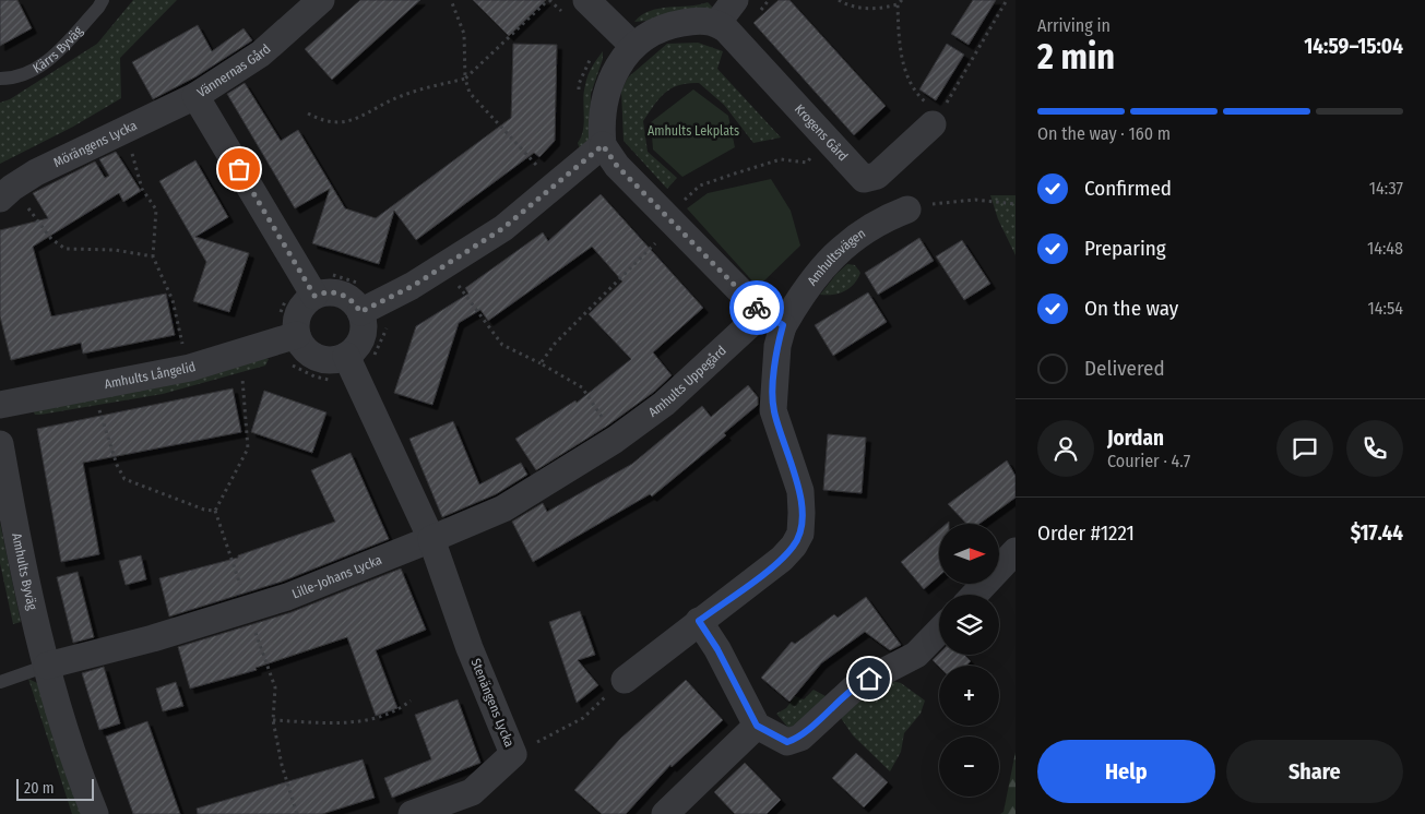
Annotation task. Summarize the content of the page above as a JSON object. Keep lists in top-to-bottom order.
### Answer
{
  "streets": {
    "street": [
      "Vännernas Gård",
      "Krogens Gård",
      "Mörängens Lycka",
      "Amhultsvägen",
      "Amhults Långelid",
      "Amhults Uppegård",
      "Amhults Byväg",
      "Lille-Johans Lycka",
      "Stenängens Lycka"
    ],
    "lane": ["Kärrs Byväg"]
  },
  "crossings": [
    ["Vännernas Gård", "Mörängens Lycka"],
    ["Vännernas Gård", "Amhults Långelid"],
    ["Amhultsvägen", "Amhults Uppegård"],
    ["Amhults Uppegård", "Lille-Johans Lycka"],
    ["Amhults Uppegård", "Stenängens Lycka"],
    ["Amhults Byväg", "Lille-Johans Lycka"],
    ["Lille-Johans Lycka", "Stenängens Lycka"]
  ],
  "parks": ["Amhults Lekplats"],
  "scale_bar": "20 m",
  "north": "right",
  "page": {
    "heading": ["2 min", "Arriving in", "14:59–15:04"],
    "panel": [
      "Jordan",
      "Courier · 4.7",
      "Order #1221",
      "$17.44"
    ],
    "bar": "On the way · 160 m",
    "list": [
      ["Confirmed", "14:37"],
      ["Preparing", "14:48"],
      ["On the way", "14:54"],
      "Delivered"
    ],
    "map_buttons": ["+", "−"],
    "buttons": ["Help", "Share"],
    "scale": "20 m"
  }
}
